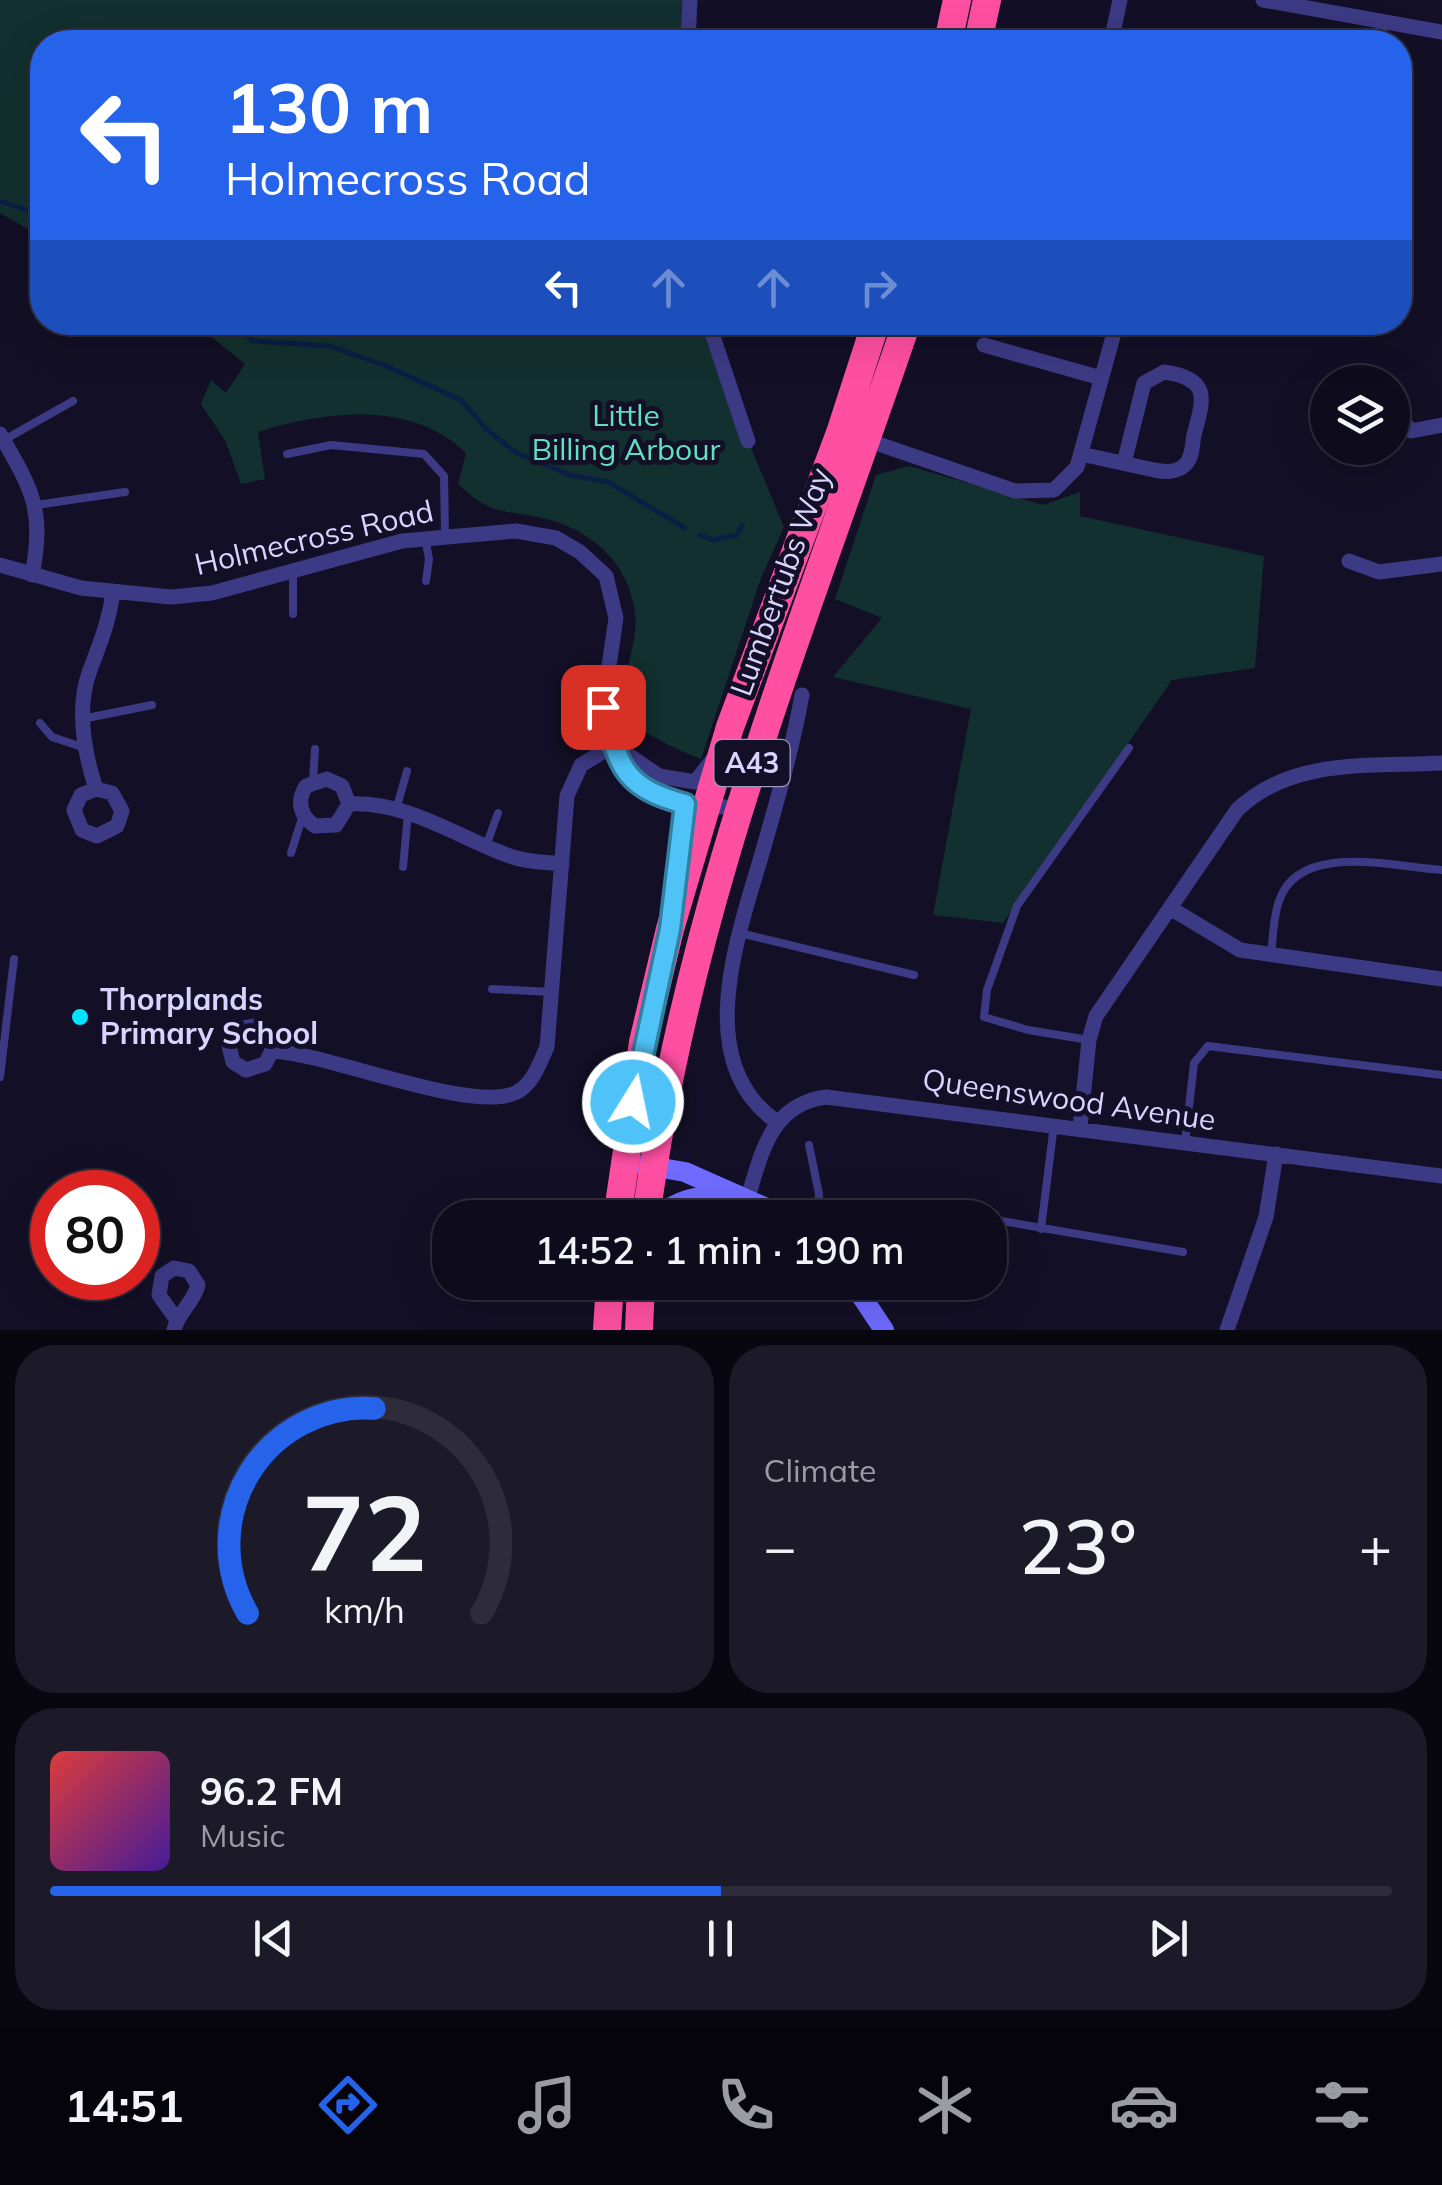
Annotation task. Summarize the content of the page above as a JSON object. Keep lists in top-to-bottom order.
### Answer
{
  "streets": {
    "highway": ["Lumbertubs Way", "A43"],
    "street": ["Holmecross Road", "Queenswood Avenue"]
  },
  "crossings": [
    ["Holmecross Road", "Lumbertubs Way"],
    ["Lumbertubs Way", "Queenswood Avenue"]
  ],
  "parks": ["Little Billing Arbour"],
  "places": ["Thorplands Primary School"],
  "page": {
    "turn": ["130 m", "Holmecross Road"],
    "limit": "80",
    "trip": "14:52 · 1 min · 190 m",
    "tile": "Climate",
    "heat": ["−", "23°", "+"],
    "song": ["96.2 FM", "Music"],
    "tabs": "14:51",
    "gauge": ["72", "km/h"]
  }
}
